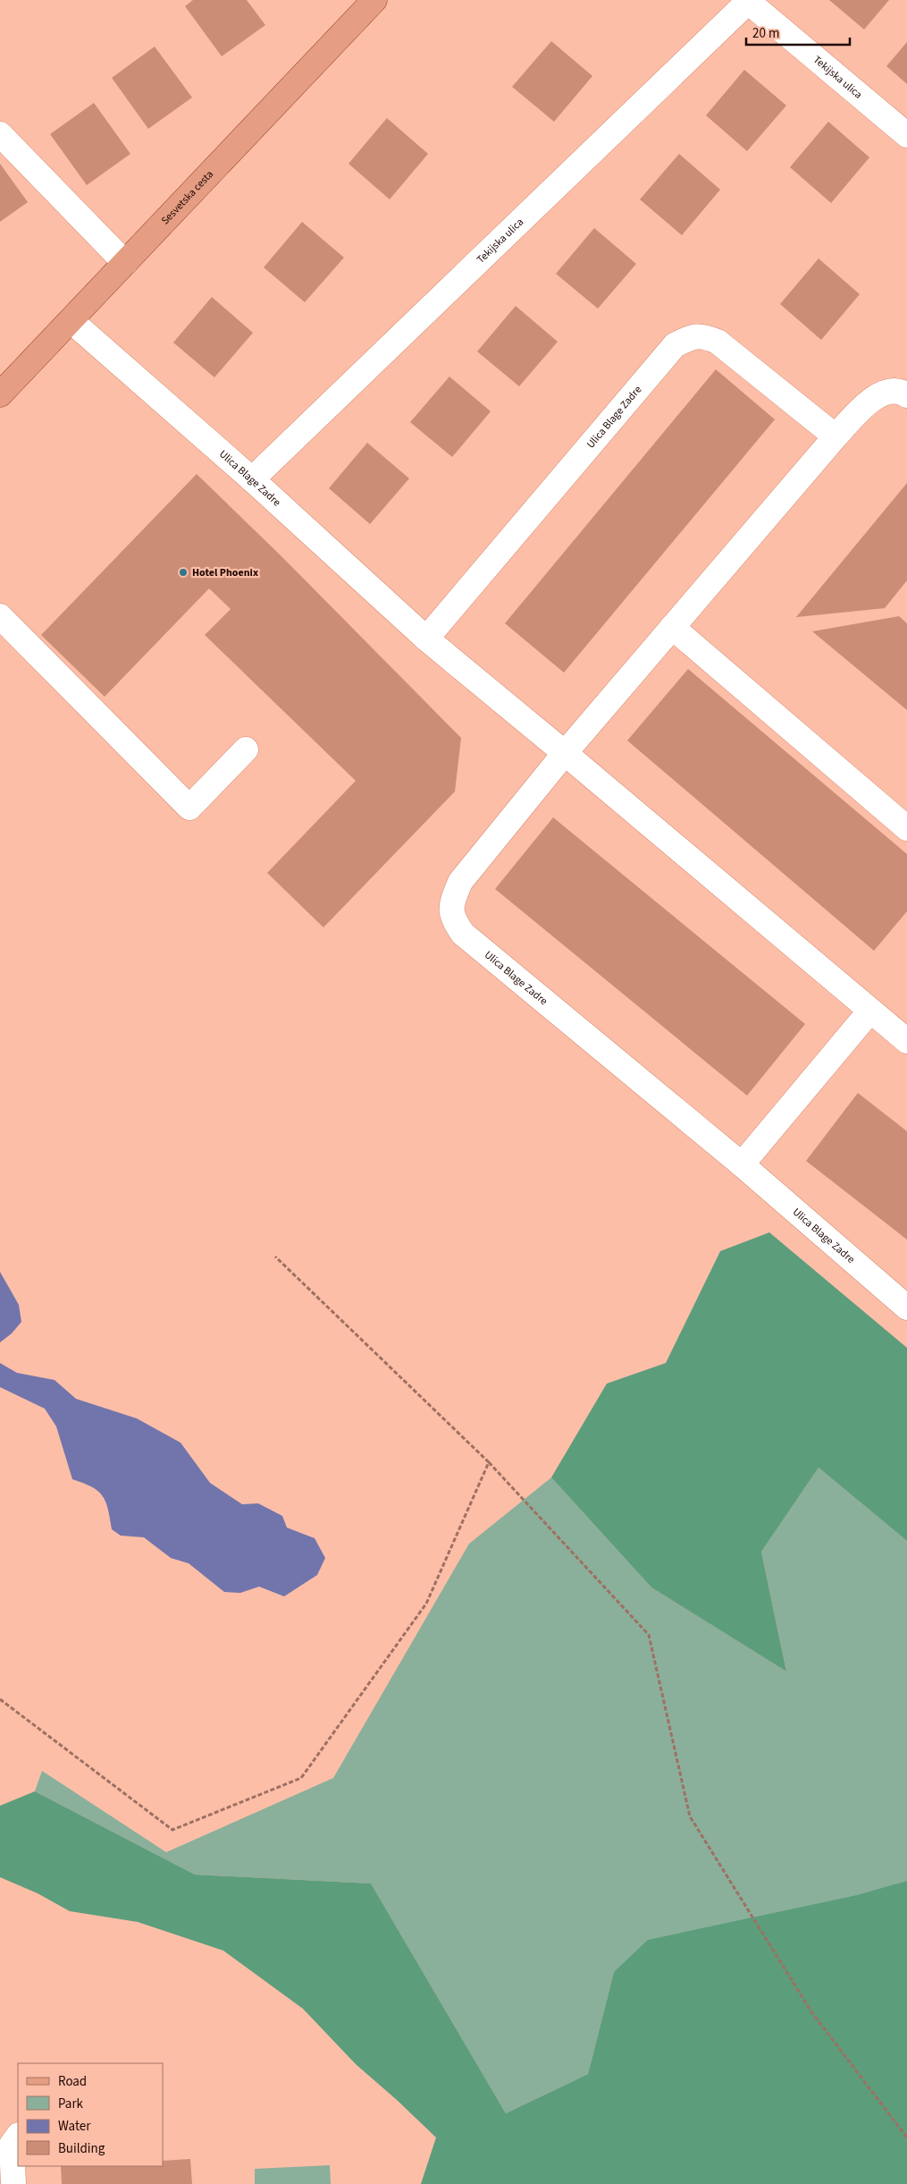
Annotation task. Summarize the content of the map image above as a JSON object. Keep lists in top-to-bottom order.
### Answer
{
  "streets": {
    "main road": ["Sesvetska cesta"],
    "street": ["Tekijska ulica", "Ulica Blage Zadre"]
  },
  "crossings": [
    ["Tekijska ulica", "Ulica Blage Zadre"],
    ["Sesvetska cesta", "Ulica Blage Zadre"]
  ],
  "places": ["Hotel Phoenix"],
  "legend": [
    "Road",
    "Park",
    "Water",
    "Building"
  ],
  "scale_bar": "20 m"
}
